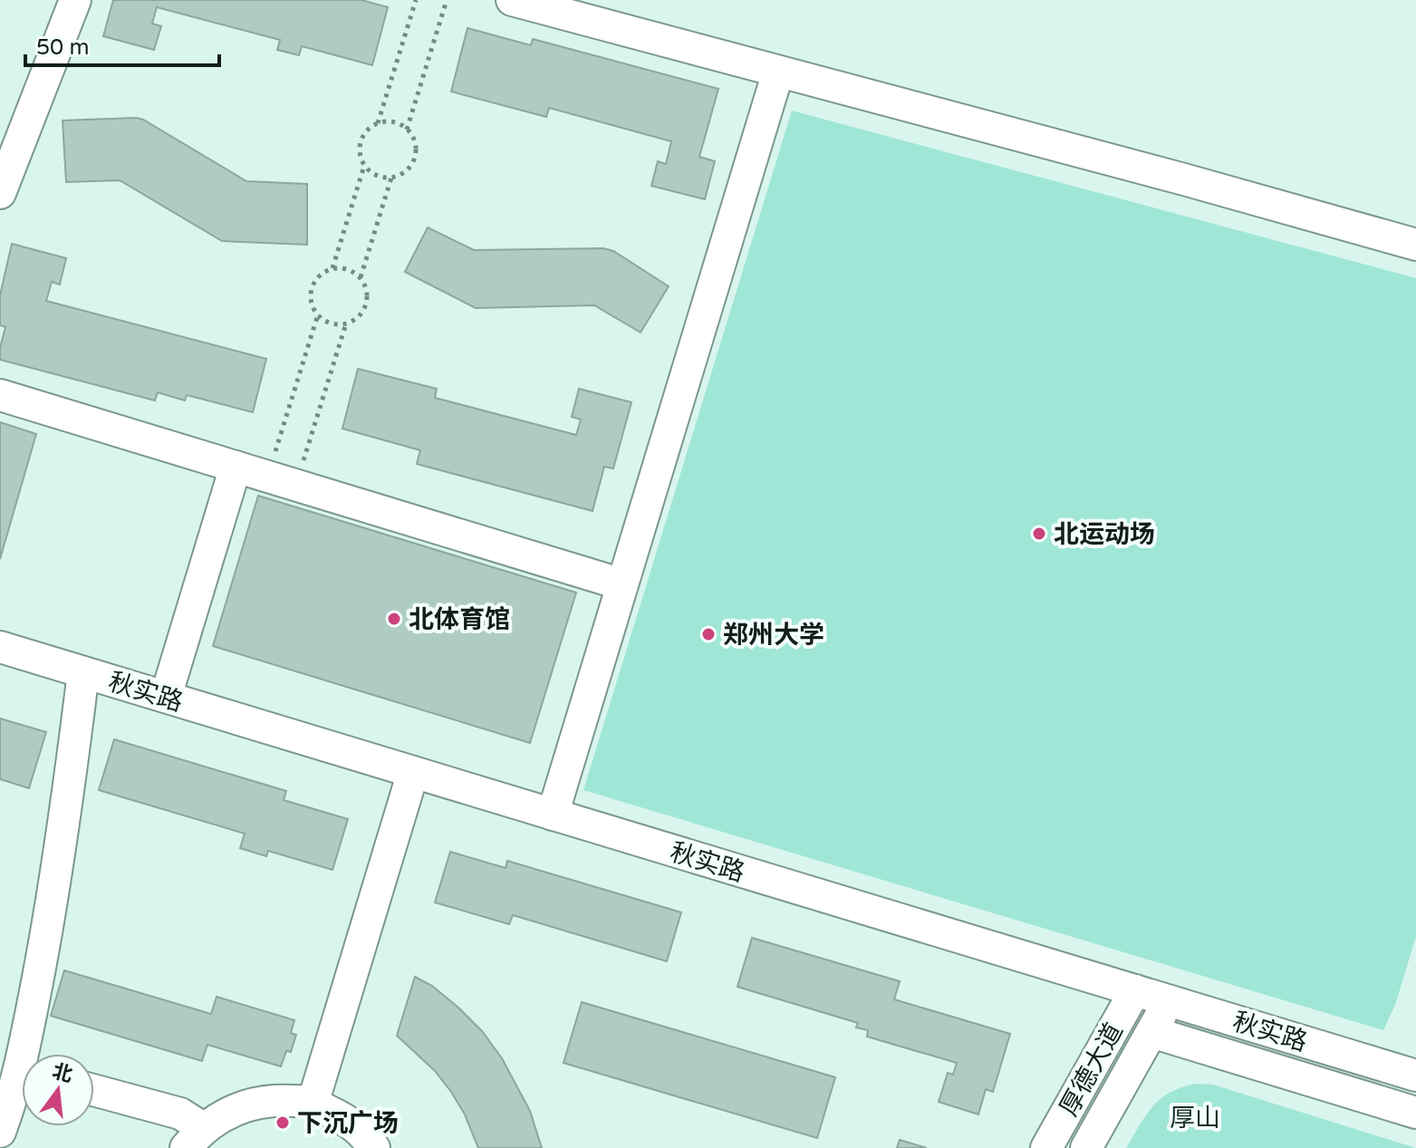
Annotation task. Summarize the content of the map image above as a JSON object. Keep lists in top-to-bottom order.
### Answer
{
  "streets": {
    "lane": ["秋实路", "厚德大道"]
  },
  "crossings": [
    ["秋实路", "厚德大道"]
  ],
  "parks": ["厚山"],
  "places": [
    "北运动场",
    "北体育馆",
    "郑州大学",
    "下沉广场"
  ],
  "scale_bar": "50 m",
  "north": "top"
}
